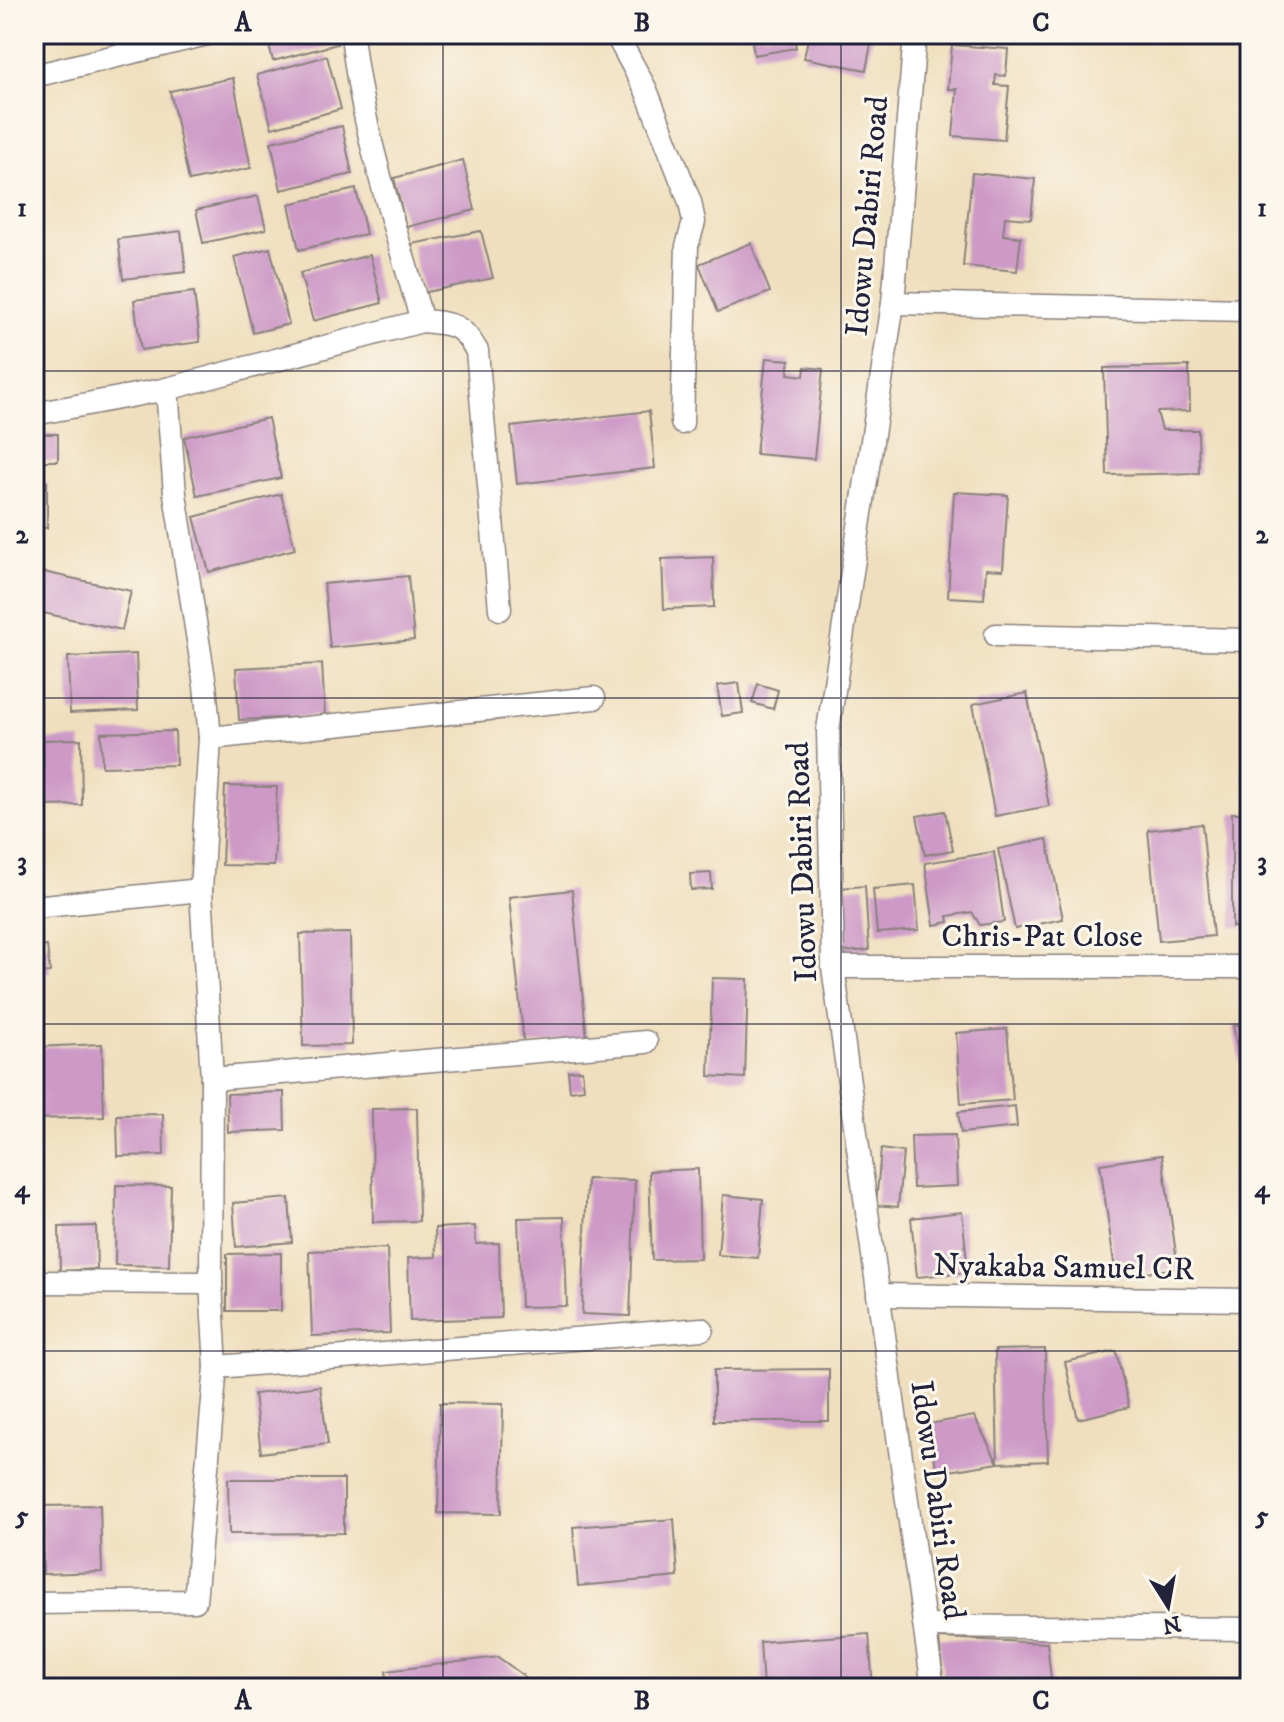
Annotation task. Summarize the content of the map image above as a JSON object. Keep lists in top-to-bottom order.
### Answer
{
  "streets": {
    "street": ["Idowu Dabiri Road", "Chris-Pat Close", "Nyakaba Samuel CR"]
  },
  "crossings": [
    ["Idowu Dabiri Road", "Chris-Pat Close"],
    ["Idowu Dabiri Road", "Nyakaba Samuel CR"]
  ],
  "north": "bottom",
  "grid": {
    "columns": ["A", "B", "C"],
    "rows": [
      "1",
      "2",
      "3",
      "4",
      "5"
    ]
  }
}
